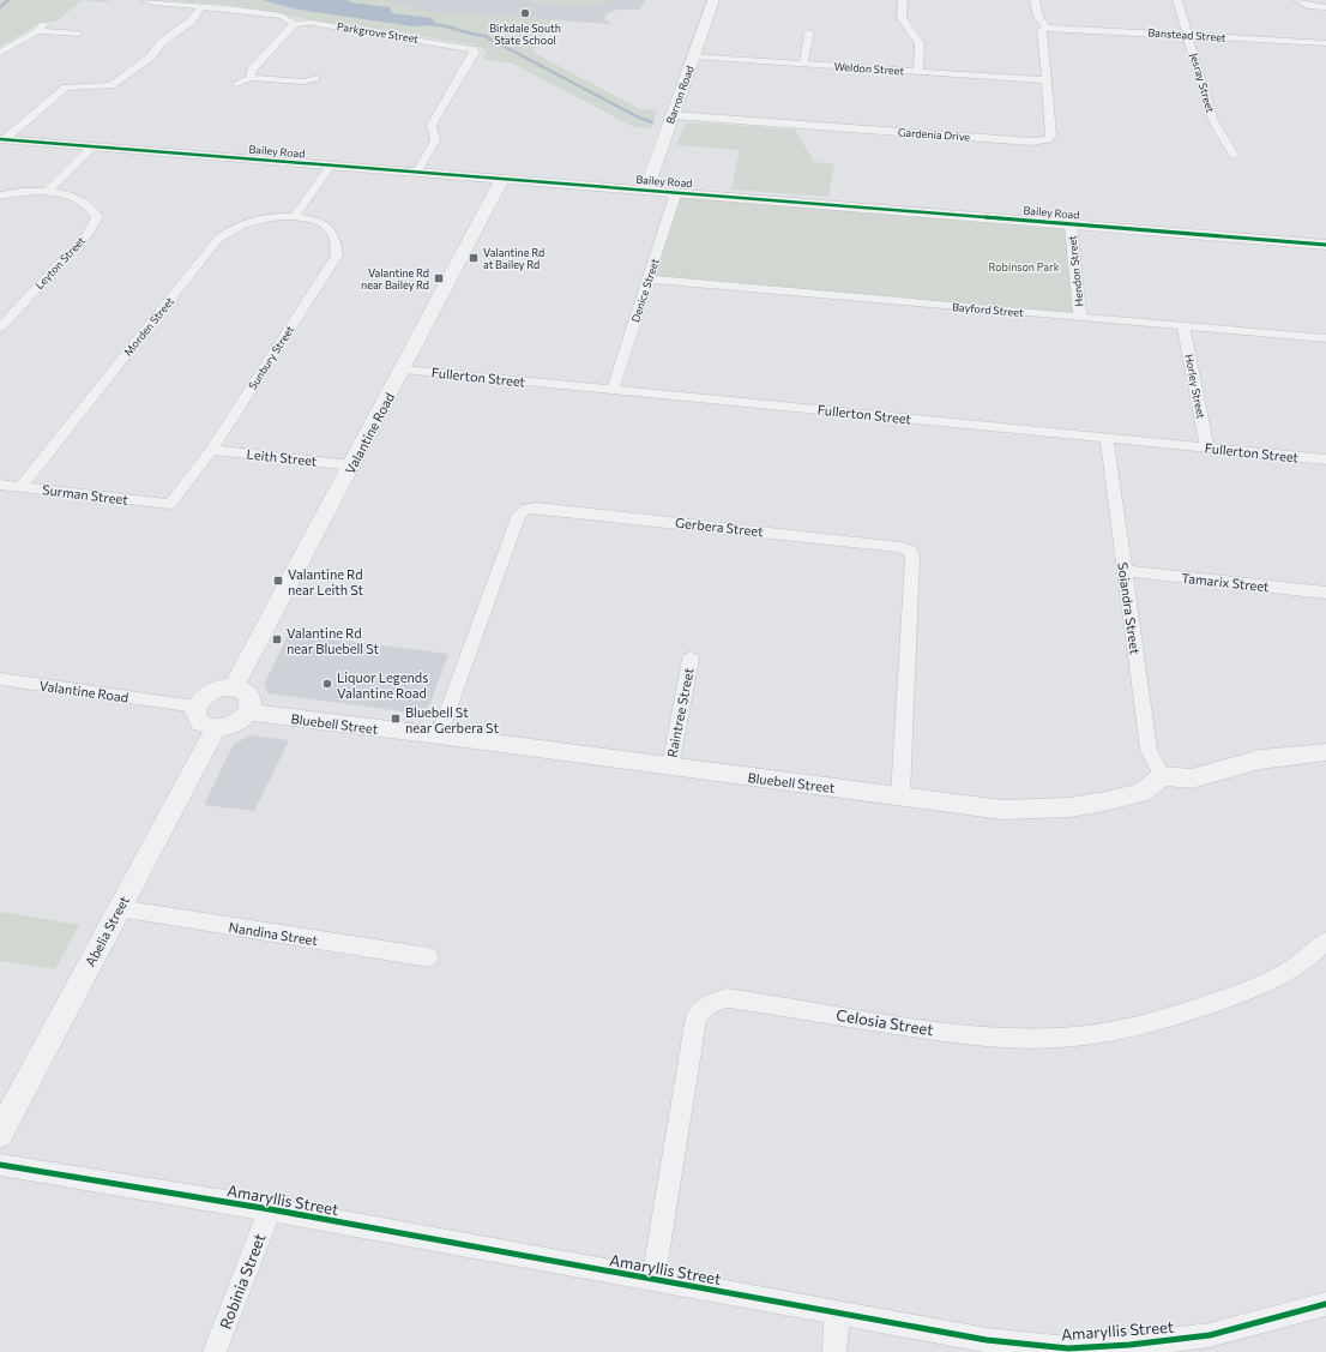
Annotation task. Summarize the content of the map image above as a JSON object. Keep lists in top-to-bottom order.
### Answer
{
  "streets": {
    "street": [
      "Parkgrove Street",
      "Banstead Street",
      "Weldon Street",
      "Jesray Street",
      "Barron Road",
      "Gardenia Drive",
      "Bailey Road",
      "Leyton Street",
      "Hendon Street",
      "Denice Street",
      "Bayford Street",
      "Morden Street",
      "Sunbury Street",
      "Fullerton Street",
      "Horley Street",
      "Valantine Road",
      "Leith Street",
      "Surman Street",
      "Gerbera Street",
      "Tamarix Street",
      "Soiandra Street",
      "Raintree Street",
      "Bluebell Street",
      "Abelia Street",
      "Nandina Street",
      "Celosia Street",
      "Amaryllis Street",
      "Robinia Street"
    ]
  },
  "crossings": [
    ["Parkgrove Street", "Bailey Road"],
    ["Banstead Street", "Jesray Street"],
    ["Banstead Street", "Gardenia Drive"],
    ["Weldon Street", "Barron Road"],
    ["Weldon Street", "Gardenia Drive"],
    ["Barron Road", "Gardenia Drive"],
    ["Barron Road", "Bailey Road"],
    ["Bailey Road", "Hendon Street"],
    ["Bailey Road", "Denice Street"],
    ["Bailey Road", "Valantine Road"],
    ["Hendon Street", "Bayford Street"],
    ["Denice Street", "Bayford Street"],
    ["Denice Street", "Fullerton Street"],
    ["Bayford Street", "Horley Street"],
    ["Morden Street", "Sunbury Street"],
    ["Morden Street", "Surman Street"],
    ["Sunbury Street", "Leith Street"],
    ["Sunbury Street", "Surman Street"],
    ["Fullerton Street", "Horley Street"],
    ["Fullerton Street", "Valantine Road"],
    ["Fullerton Street", "Soiandra Street"],
    ["Valantine Road", "Leith Street"],
    ["Valantine Road", "Bluebell Street"],
    ["Valantine Road", "Abelia Street"],
    ["Gerbera Street", "Bluebell Street"],
    ["Tamarix Street", "Soiandra Street"],
    ["Soiandra Street", "Bluebell Street"],
    ["Raintree Street", "Bluebell Street"],
    ["Bluebell Street", "Abelia Street"],
    ["Abelia Street", "Nandina Street"],
    ["Celosia Street", "Amaryllis Street"],
    ["Amaryllis Street", "Robinia Street"]
  ],
  "parks": ["Robinson Park"],
  "places": {
    "other": ["Birkdale South State School", "Liquor Legends Valantine Road"],
    "transit": [
      "Valantine Rd at Bailey Rd",
      "Valantine Rd near Bailey Rd",
      "Valantine Rd near Leith St",
      "Valantine Rd near Bluebell St",
      "Bluebell St near Gerbera St"
    ]
  }
}
